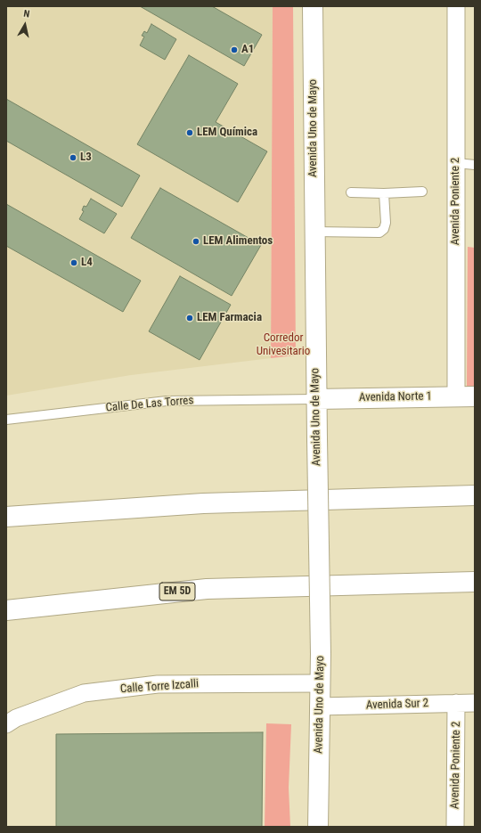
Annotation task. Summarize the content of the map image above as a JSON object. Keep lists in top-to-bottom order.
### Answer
{
  "streets": {
    "main road": ["Avenida Uno de Mayo", "Avenida Norte 1", "EM 5D"],
    "street": ["Avenida Poniente 2", "Calle Torre Izcalli", "Avenida Sur 2"],
    "lane": ["Calle De Las Torres"]
  },
  "crossings": [
    ["Avenida Uno de Mayo", "Avenida Norte 1"],
    ["Avenida Uno de Mayo", "Calle De Las Torres"],
    ["Avenida Uno de Mayo", "Calle Torre Izcalli"],
    ["Avenida Uno de Mayo", "Avenida Sur 2"],
    ["Avenida Poniente 2", "Avenida Norte 1"],
    ["Avenida Poniente 2", "Avenida Sur 2"],
    ["Avenida Norte 1", "Calle De Las Torres"]
  ],
  "parks": ["Corredor Univesitario"],
  "places": [
    "A1",
    "LEM Química",
    "L3",
    "LEM Alimentos",
    "L4",
    "LEM Farmacia"
  ],
  "north": "top"
}
